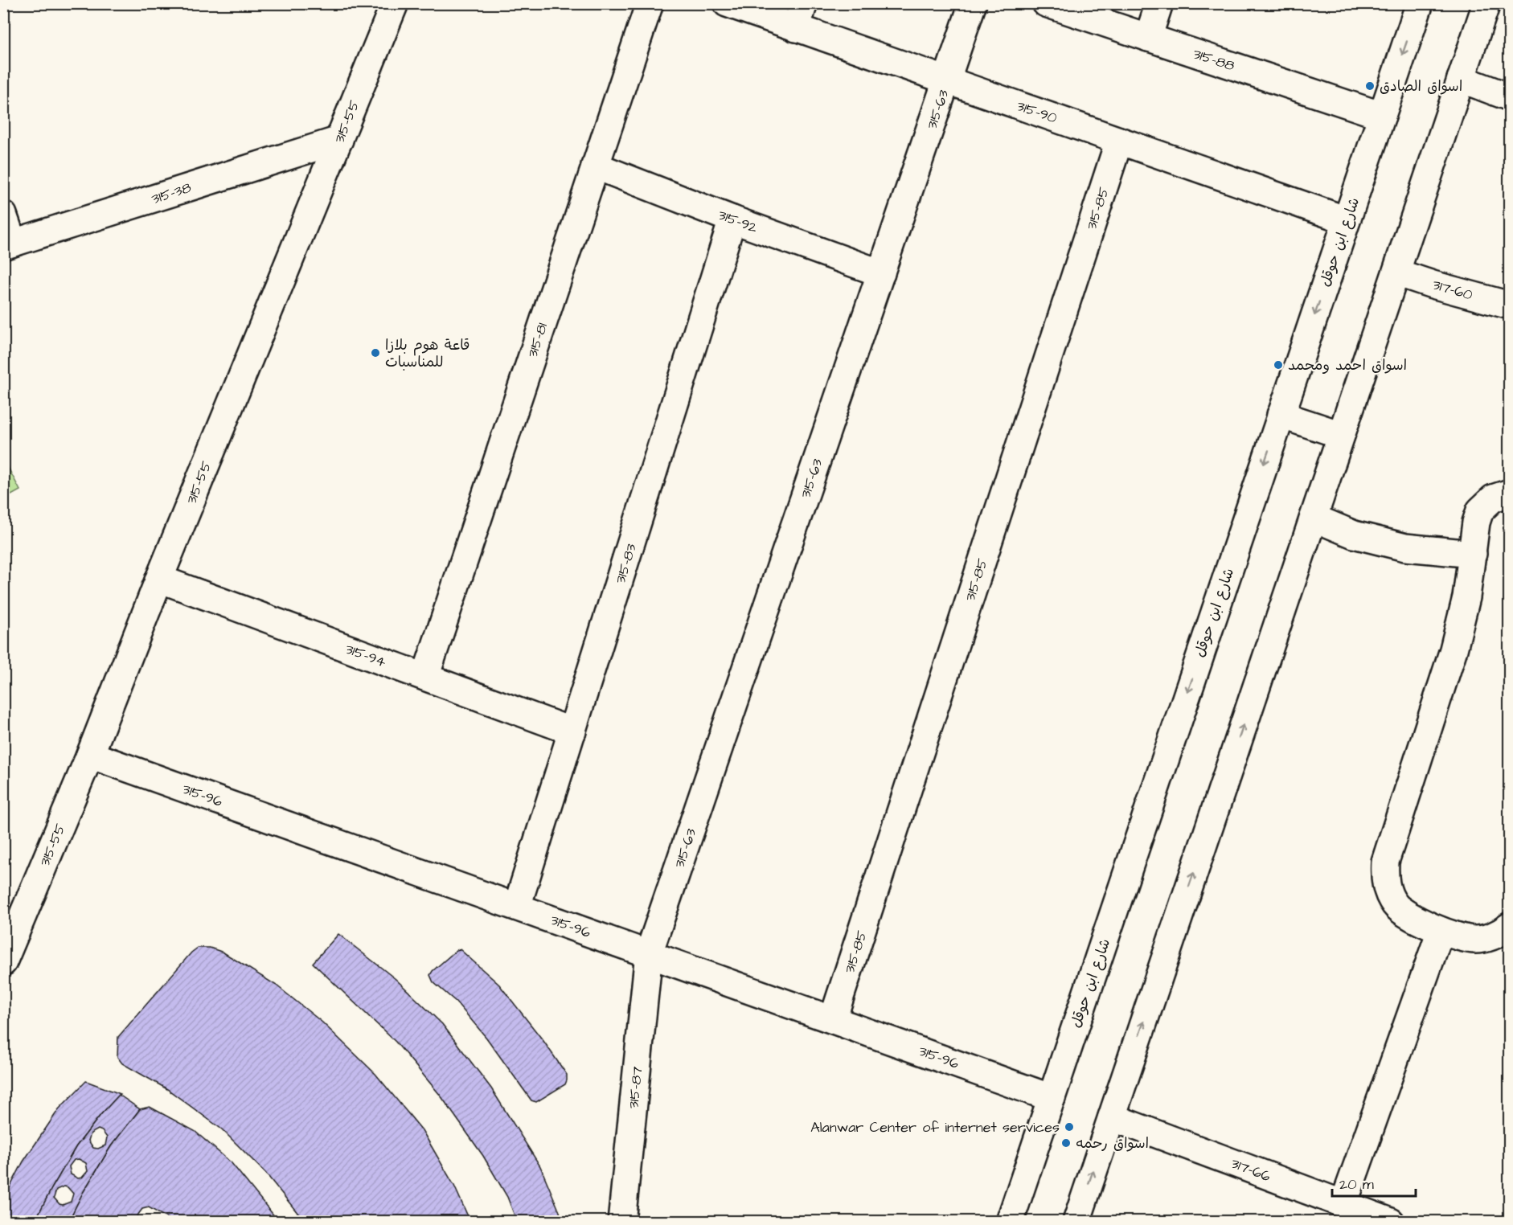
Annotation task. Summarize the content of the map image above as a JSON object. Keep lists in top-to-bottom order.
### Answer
{
  "streets": {
    "street": [
      "315-88",
      "315-63",
      "315-90",
      "315-55",
      "315-38",
      "315-85",
      "315-92",
      "شارع ابن حوقل",
      "317-60",
      "315-81",
      "315-83",
      "315-94",
      "315-96",
      "315-87",
      "317-66"
    ]
  },
  "crossings": [
    ["315-88", "شارع ابن حوقل"],
    ["315-63", "315-90"],
    ["315-63", "315-92"],
    ["315-63", "315-96"],
    ["315-63", "315-87"],
    ["315-90", "315-85"],
    ["315-90", "شارع ابن حوقل"],
    ["315-55", "315-38"],
    ["315-55", "315-94"],
    ["315-55", "315-96"],
    ["315-85", "315-96"],
    ["315-92", "315-81"],
    ["315-92", "315-83"],
    ["شارع ابن حوقل", "315-96"],
    ["315-81", "315-94"],
    ["315-83", "315-94"],
    ["315-83", "315-96"],
    ["315-96", "315-87"]
  ],
  "places": [
    "اسواق الصادق",
    "قاعة هوم بلازا للمناسبات",
    "اسواق احمد ومحمد",
    "Alanwar Center of internet services",
    "اسواق رحمه"
  ],
  "scale_bar": "20 m"
}
